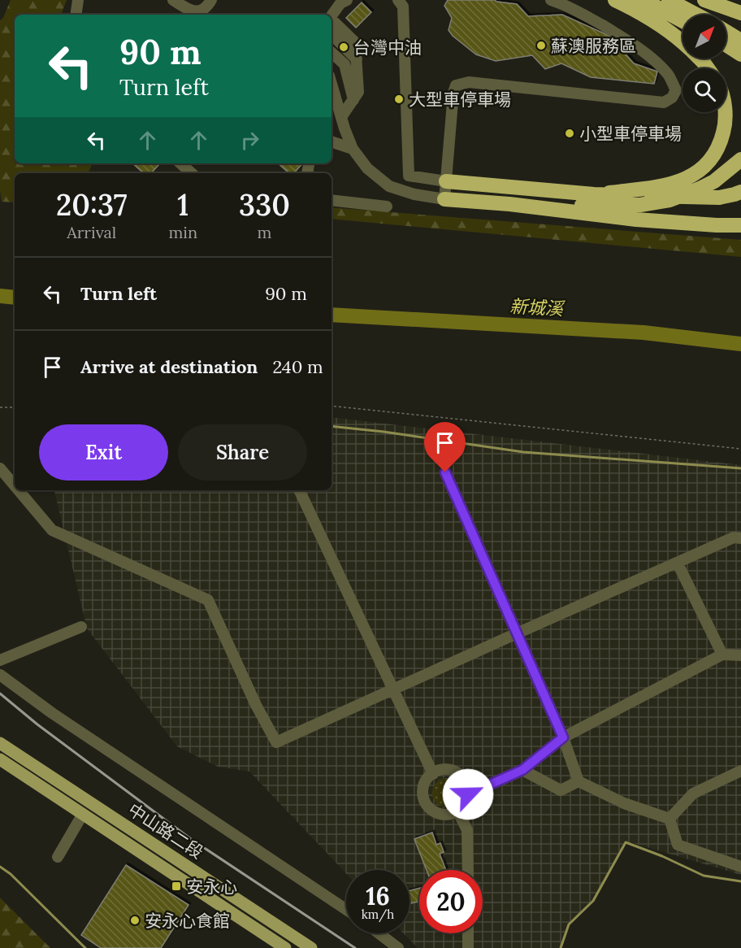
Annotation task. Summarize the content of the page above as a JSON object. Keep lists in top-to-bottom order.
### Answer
{
  "streets": {
    "main road": ["中山路二段"]
  },
  "water": ["新城溪"],
  "places": {
    "other": [
      "蘇澳服務區",
      "台灣中油",
      "大型車停車場",
      "小型車停車場",
      "安永心食館"
    ],
    "transit": ["安永心"]
  },
  "north": "top right",
  "page": {
    "turn": ["90 m", "Turn left"],
    "eta": [
      "20:37",
      "Arrival",
      "1",
      "min",
      "330",
      "m"
    ],
    "list": [
      {
        "name": "Turn left",
        "value": "90 m"
      },
      {
        "name": "Arrive at destination",
        "value": "240 m"
      }
    ],
    "buttons": ["Exit", "Share"],
    "speed": "16 km/h",
    "limit": "20"
  }
}
